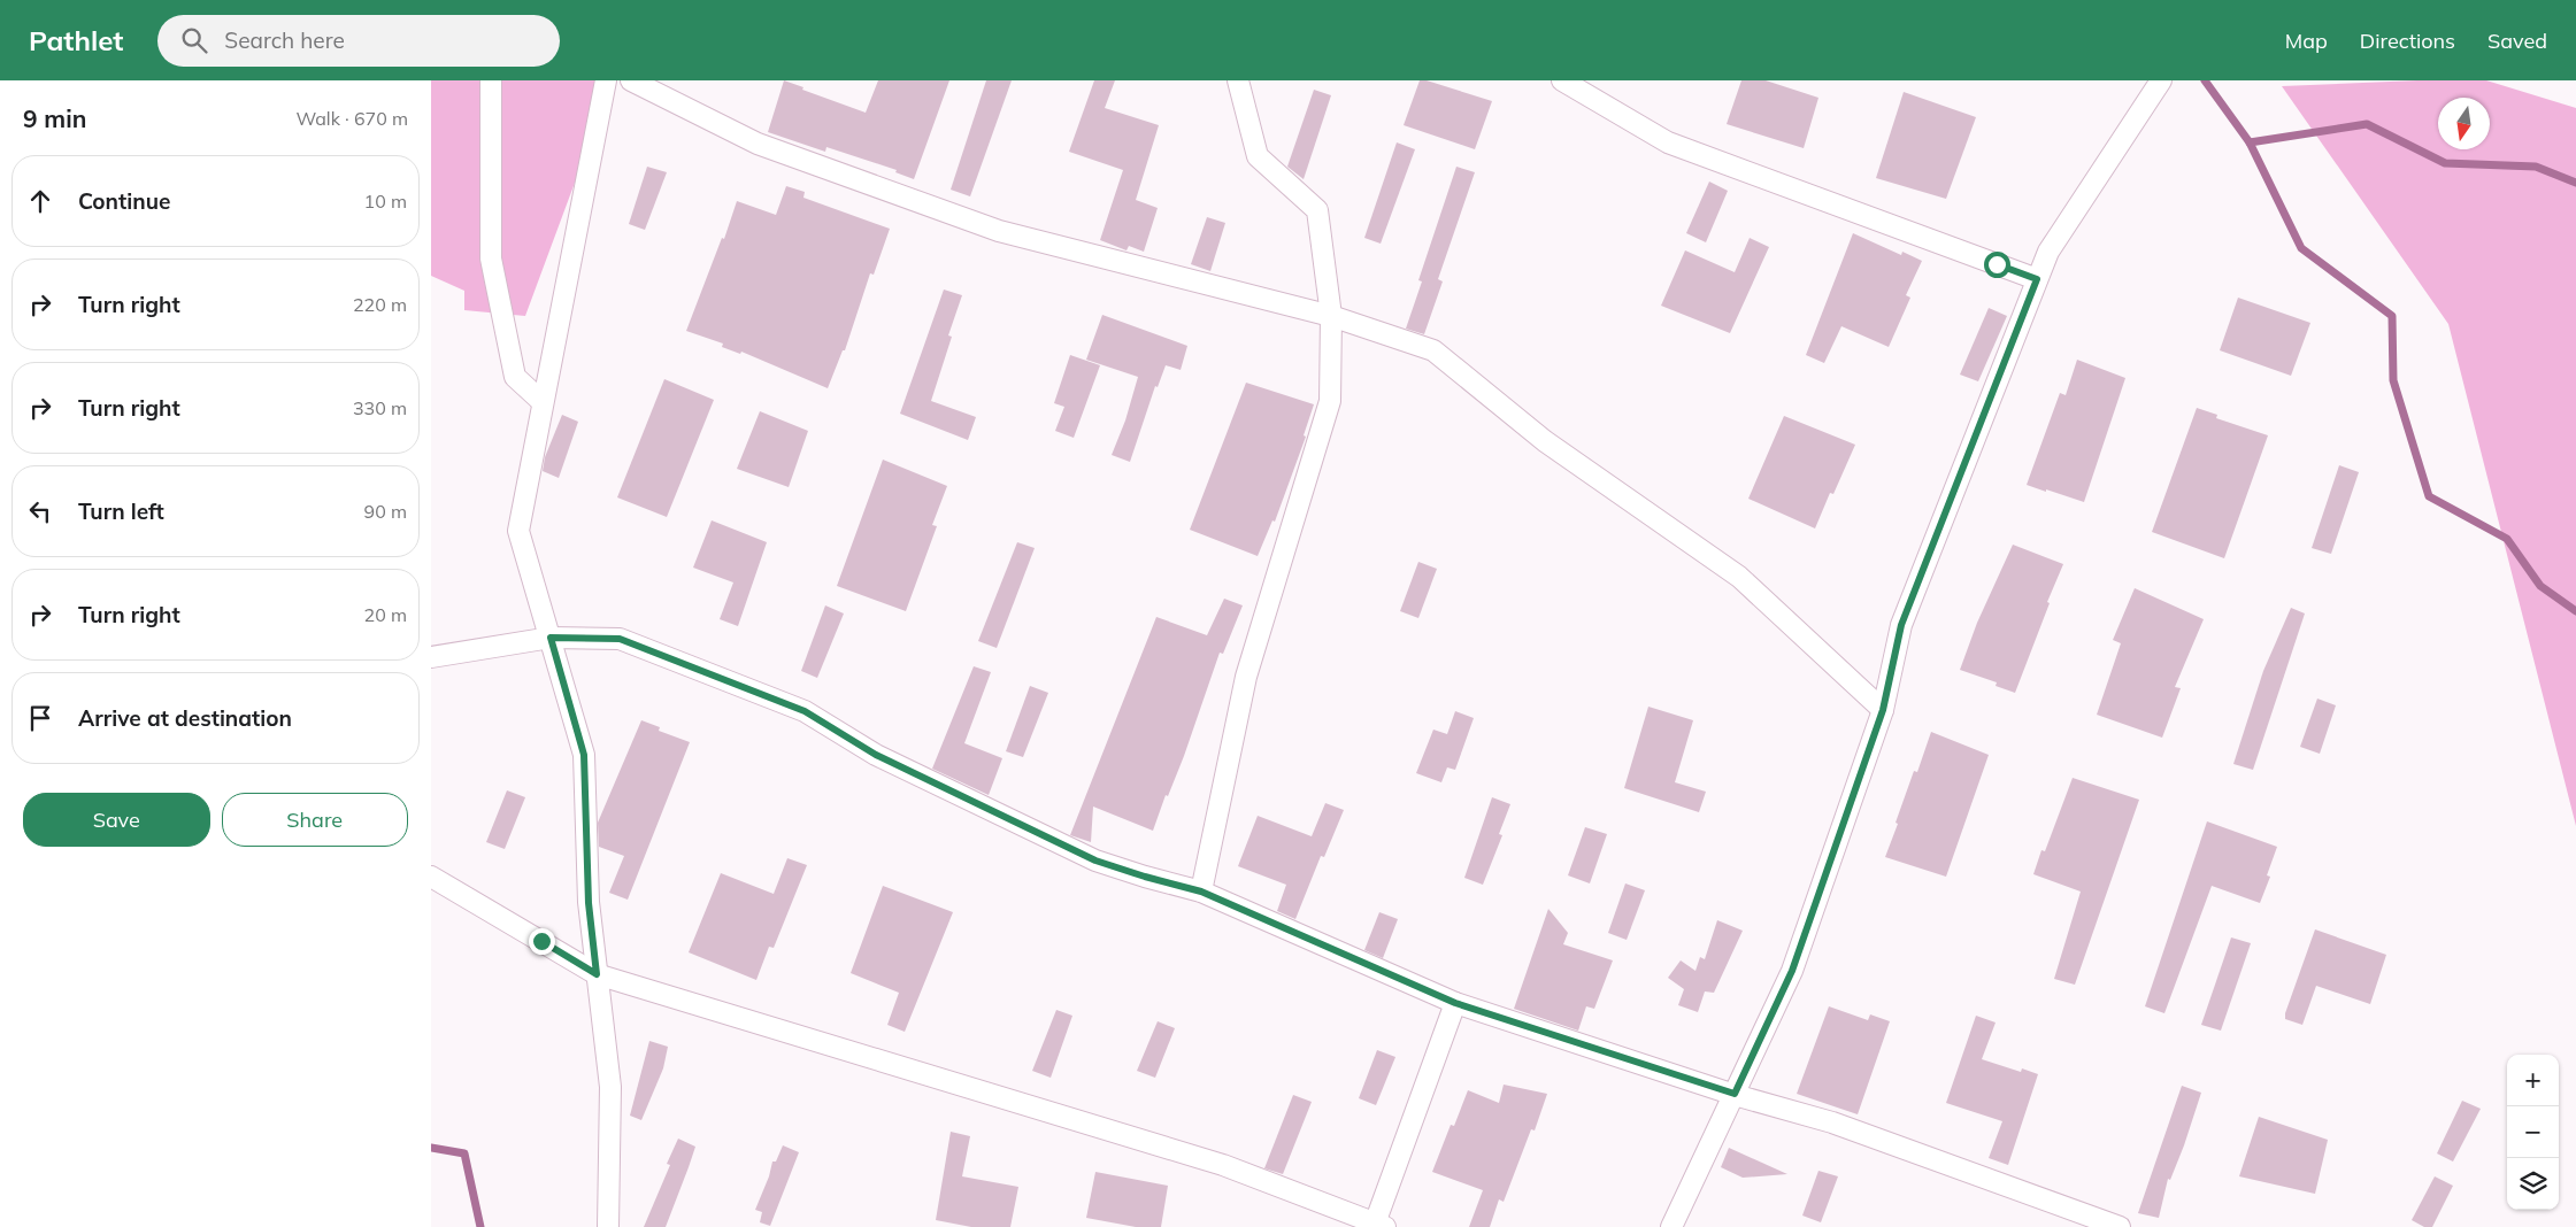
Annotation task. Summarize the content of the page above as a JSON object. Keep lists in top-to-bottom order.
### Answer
{
  "north": "bottom",
  "page": {
    "header": "Pathlet",
    "search": "Search here",
    "nav": ["Map", "Directions", "Saved"],
    "heading": ["9 min", "Walk · 670 m"],
    "list": [
      ["Continue", "10 m"],
      ["Turn right", "220 m"],
      ["Turn right", "330 m"],
      ["Turn left", "90 m"],
      ["Turn right", "20 m"],
      "Arrive at destination"
    ],
    "buttons": ["Save", "Share"],
    "map_buttons": ["+", "−"]
  }
}
